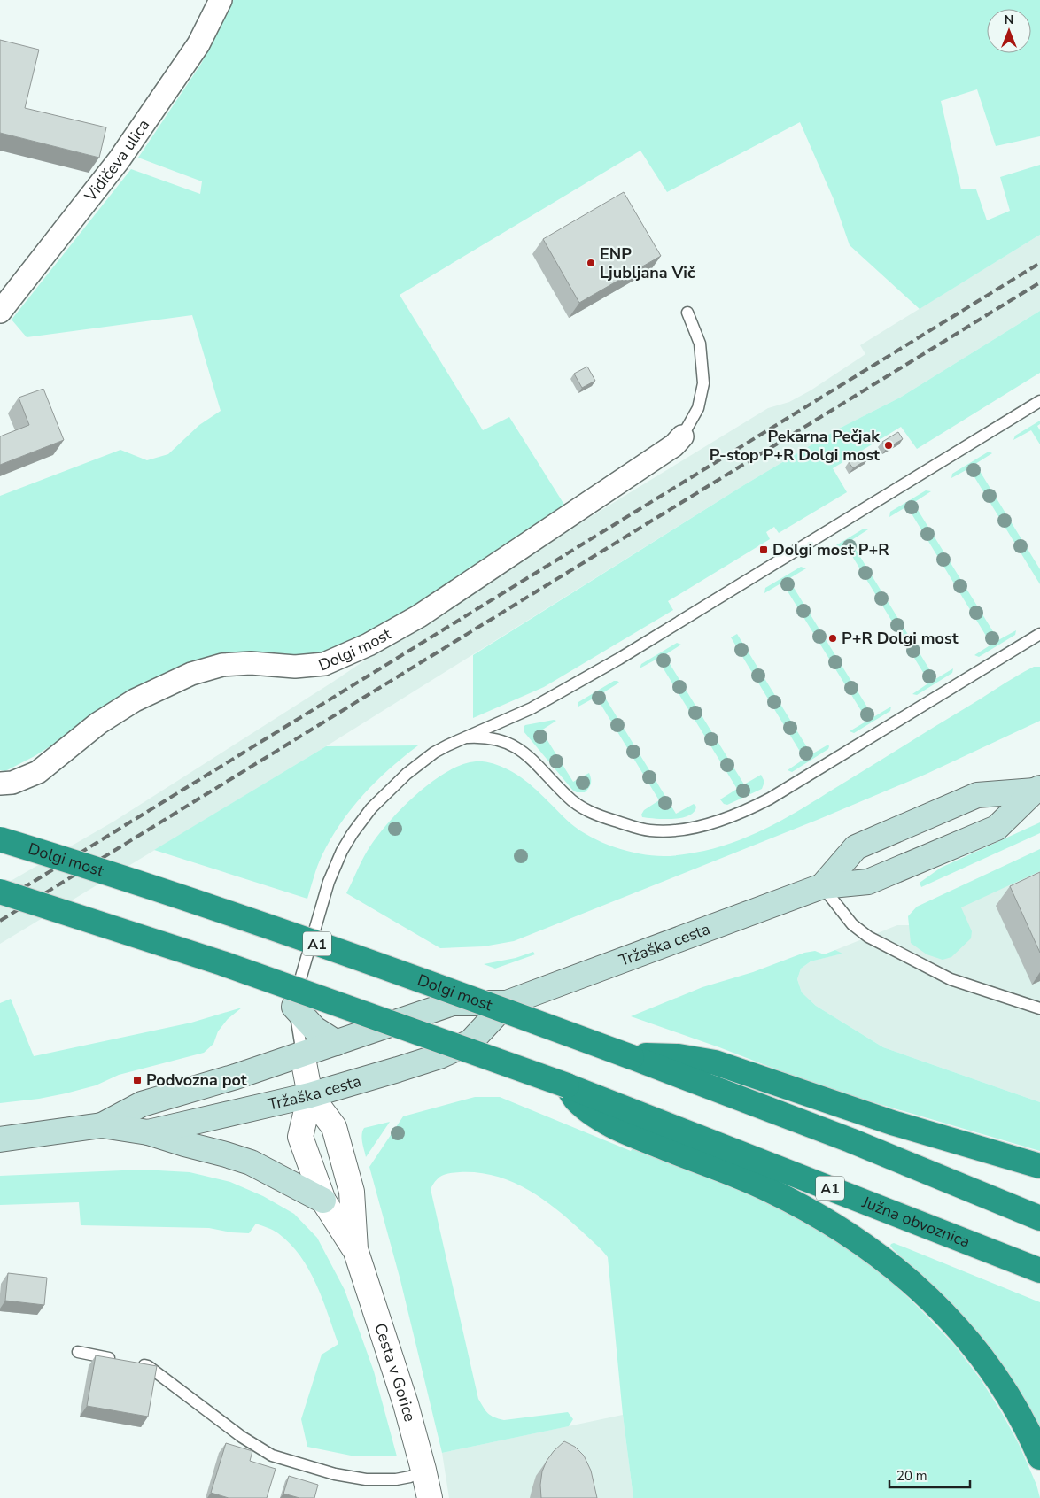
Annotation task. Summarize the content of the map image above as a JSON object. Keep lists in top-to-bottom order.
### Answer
{
  "streets": {
    "highway": ["Dolgi most", "A1", "Južna obvoznica"],
    "main road": ["Tržaška cesta"],
    "street": ["Vidičeva ulica", "Cesta v Gorice"]
  },
  "crossings": [
    ["A1", "Južna obvoznica"],
    ["Tržaška cesta", "Cesta v Gorice"]
  ],
  "places": {
    "other": ["ENP Ljubljana Vič", "Pekarna Pečjak P-stop P+R Dolgi most", "P+R Dolgi most"],
    "transit": ["Dolgi most P+R", "Podvozna pot"]
  },
  "scale_bar": "20 m",
  "north": "top"
}
